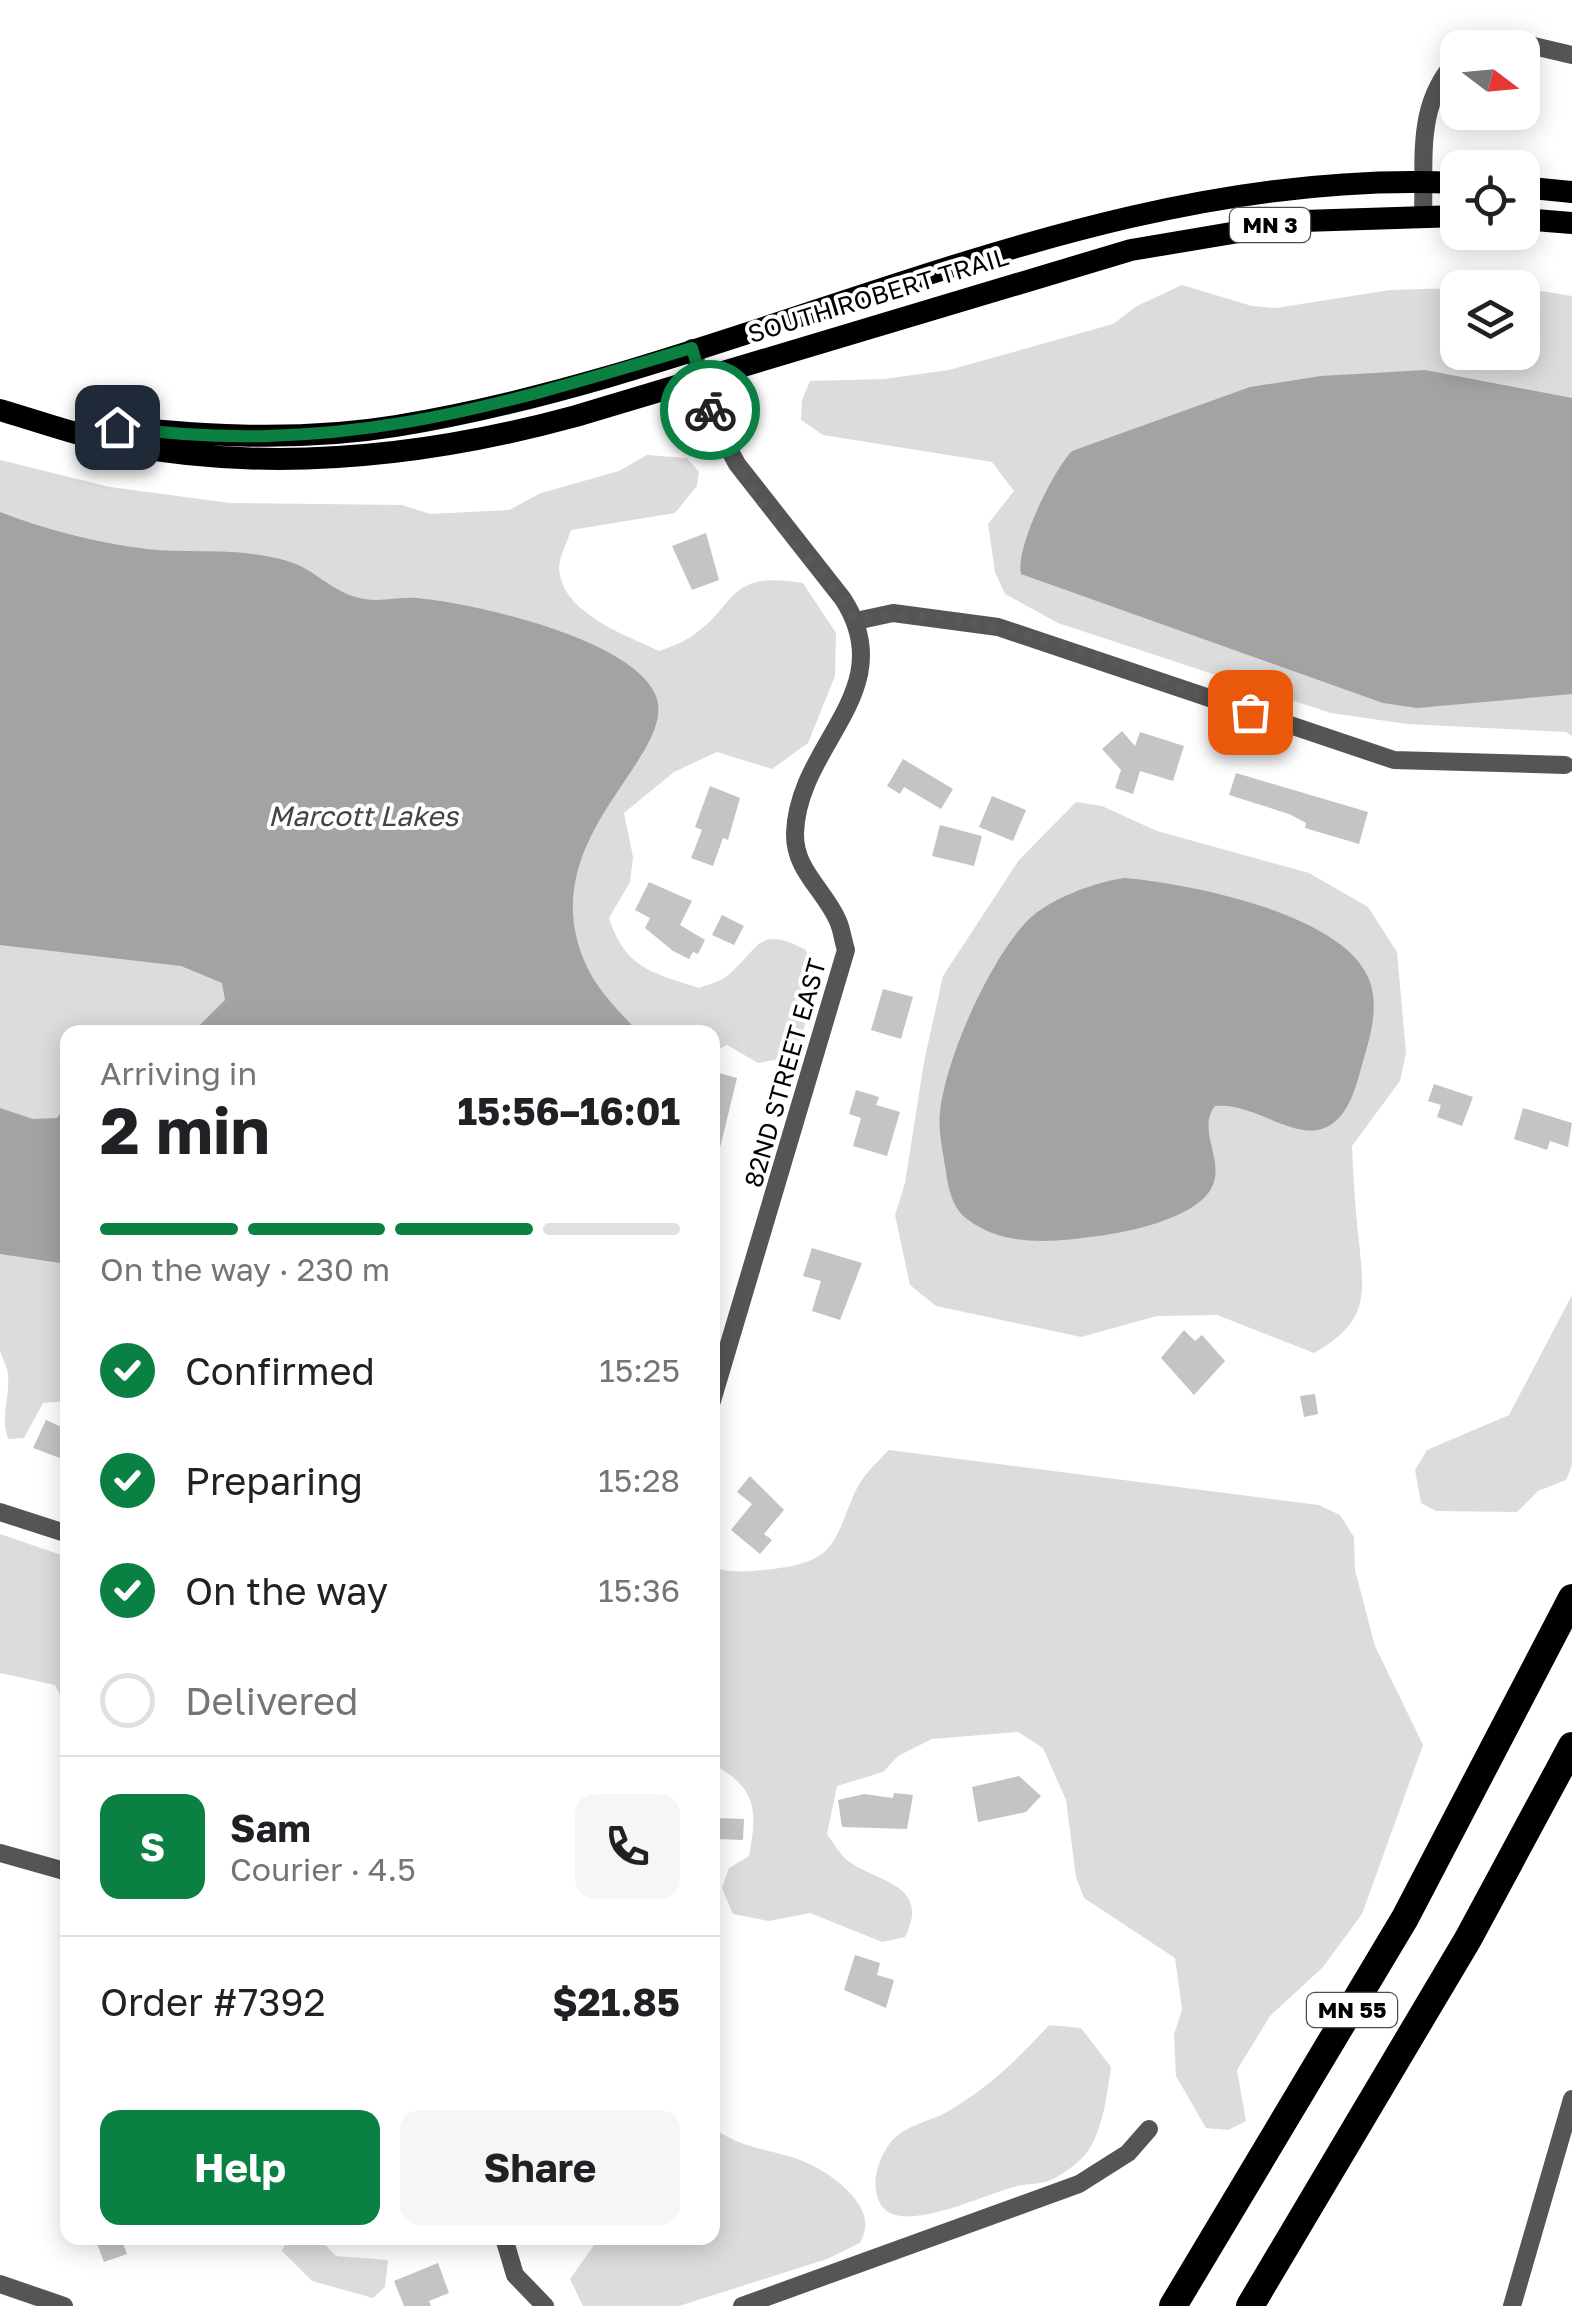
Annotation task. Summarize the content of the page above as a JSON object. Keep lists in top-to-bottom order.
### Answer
{
  "streets": {
    "highway": ["MN 55"],
    "main road": ["MN 3", "SOUTH ROBERT TRAIL"],
    "street": ["82ND STREET EAST"]
  },
  "water": ["Marcott Lakes"],
  "north": "right",
  "page": {
    "heading": ["2 min", "Arriving in", "15:56–16:01"],
    "panel": [
      "Sam",
      "Courier · 4.5",
      "Order #7392",
      "$21.85"
    ],
    "bar": "On the way · 230 m",
    "list": [
      ["Confirmed", "15:25"],
      ["Preparing", "15:28"],
      ["On the way", "15:36"],
      "Delivered"
    ],
    "round": "S",
    "buttons": ["Help", "Share"]
  }
}
